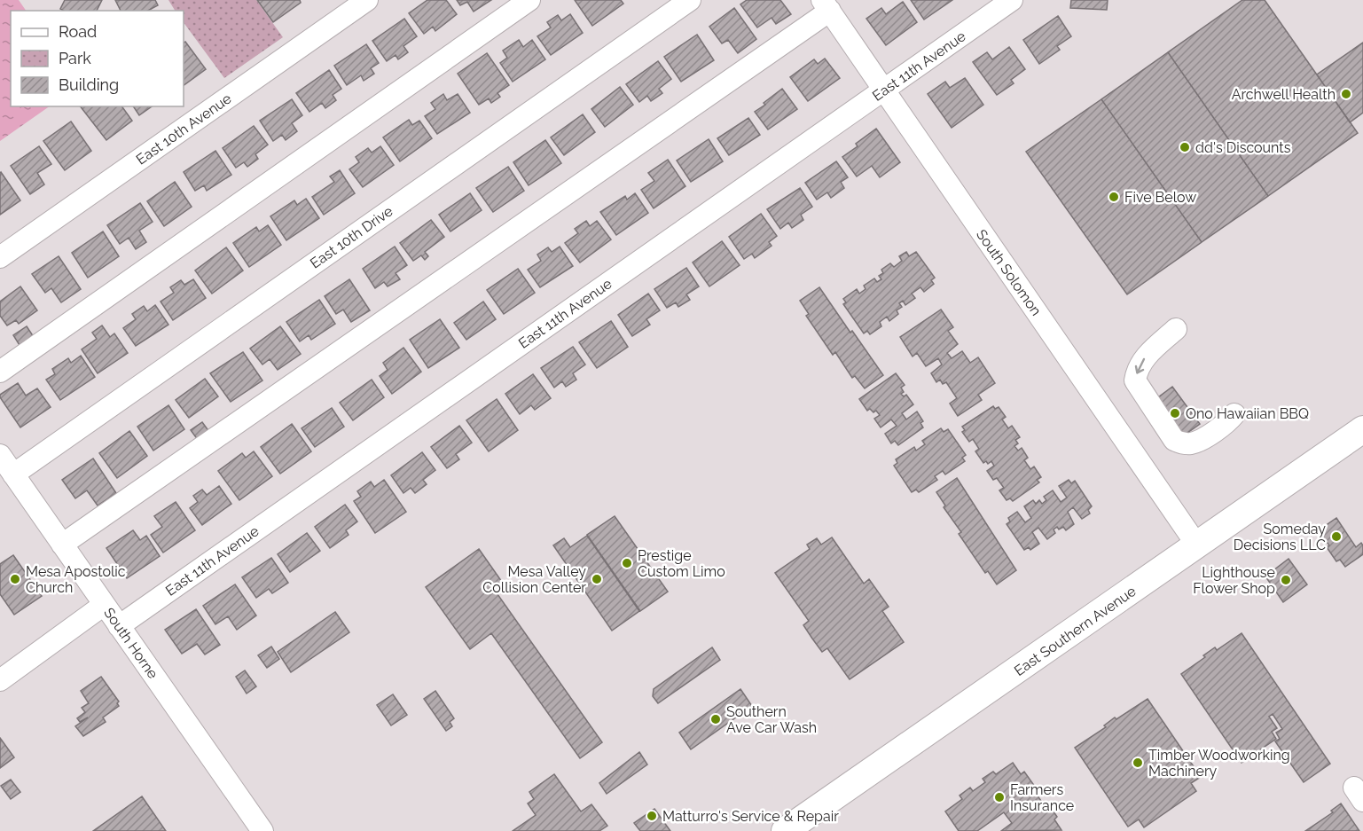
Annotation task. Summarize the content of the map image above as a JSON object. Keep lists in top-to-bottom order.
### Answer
{
  "streets": {
    "main road": ["East Southern Avenue"],
    "street": [
      "East 11th Avenue",
      "East 10th Avenue",
      "East 10th Drive",
      "South Solomon",
      "South Horne"
    ]
  },
  "crossings": [
    ["East 11th Avenue", "South Solomon"],
    ["East 11th Avenue", "South Horne"],
    ["East 10th Drive", "South Horne"],
    ["South Solomon", "East Southern Avenue"]
  ],
  "places": [
    "Archwell Health",
    "dd's Discounts",
    "Five Below",
    "Ono Hawaiian BBQ",
    "Someday Decisions LLC",
    "Prestige Custom Limo",
    "Mesa Apostolic Church",
    "Mesa Valley Collision Center",
    "Lighthouse Flower Shop",
    "Southern Ave Car Wash",
    "Timber Woodworking Machinery",
    "Farmers Insurance",
    "Matturro's Service & Repair"
  ],
  "legend": ["Road", "Park", "Building"]
}
